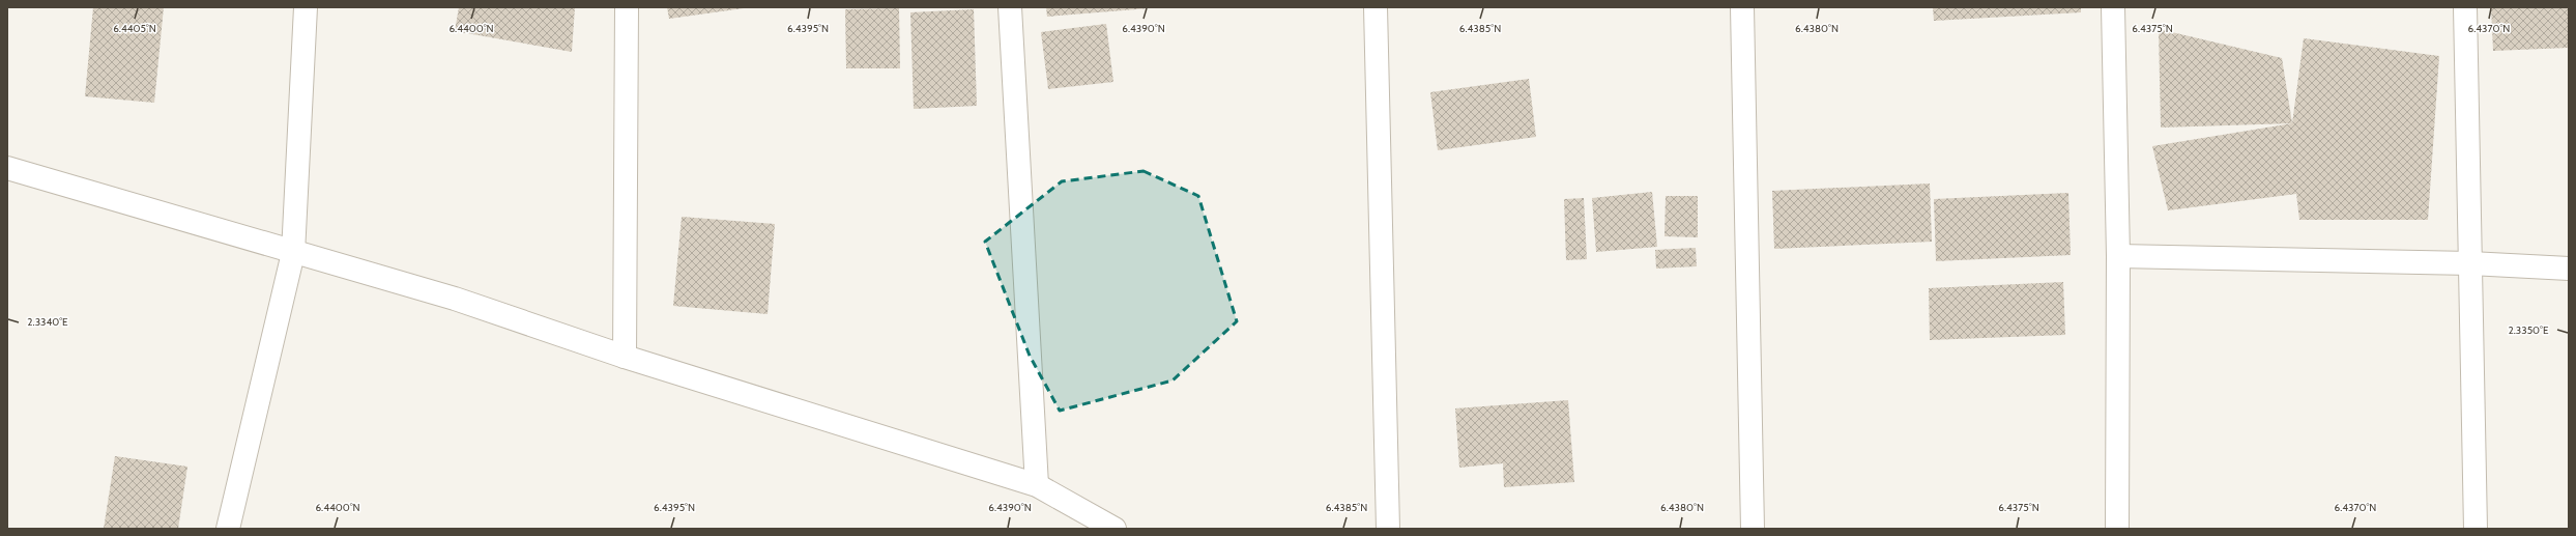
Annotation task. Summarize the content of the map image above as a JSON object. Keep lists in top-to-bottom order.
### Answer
{
  "coordinates": [
    "6.4400°N",
    "6.4395°N",
    "6.4390°N",
    "6.4385°N",
    "6.4380°N",
    "6.4375°N",
    "6.4370°N",
    "6.4405°N",
    "2.3340°E",
    "2.3350°E"
  ]
}
